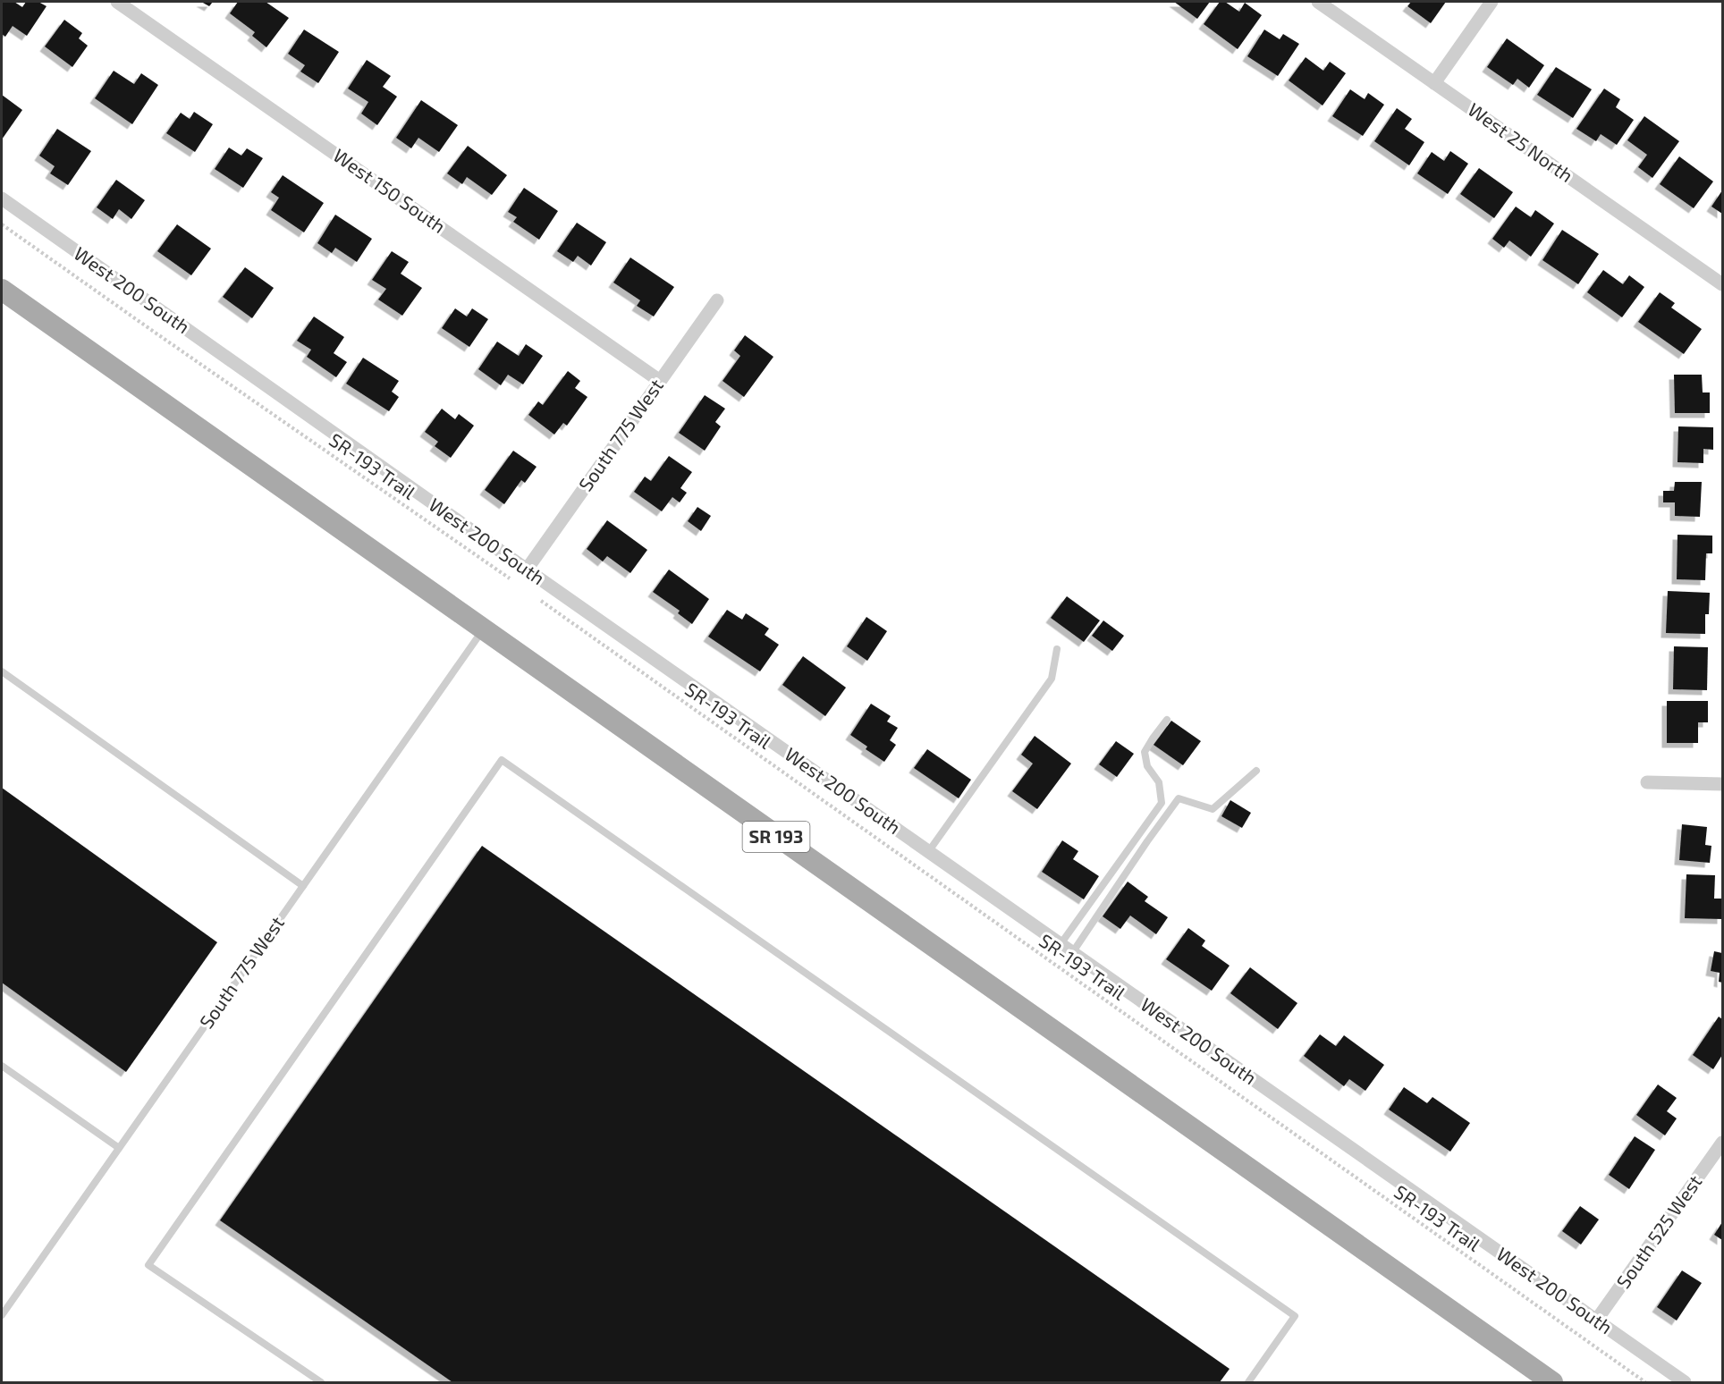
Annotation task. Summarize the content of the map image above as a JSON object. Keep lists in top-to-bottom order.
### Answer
{
  "streets": {
    "main road": ["SR 193"],
    "street": [
      "West 25 North",
      "West 150 South",
      "West 200 South",
      "South 775 West",
      "South 525 West"
    ],
    "path": ["SR-193 Trail"]
  },
  "crossings": [
    ["West 150 South", "South 775 West"],
    ["West 200 South", "South 775 West"],
    ["West 200 South", "South 525 West"],
    ["South 775 West", "SR 193"]
  ]
}
